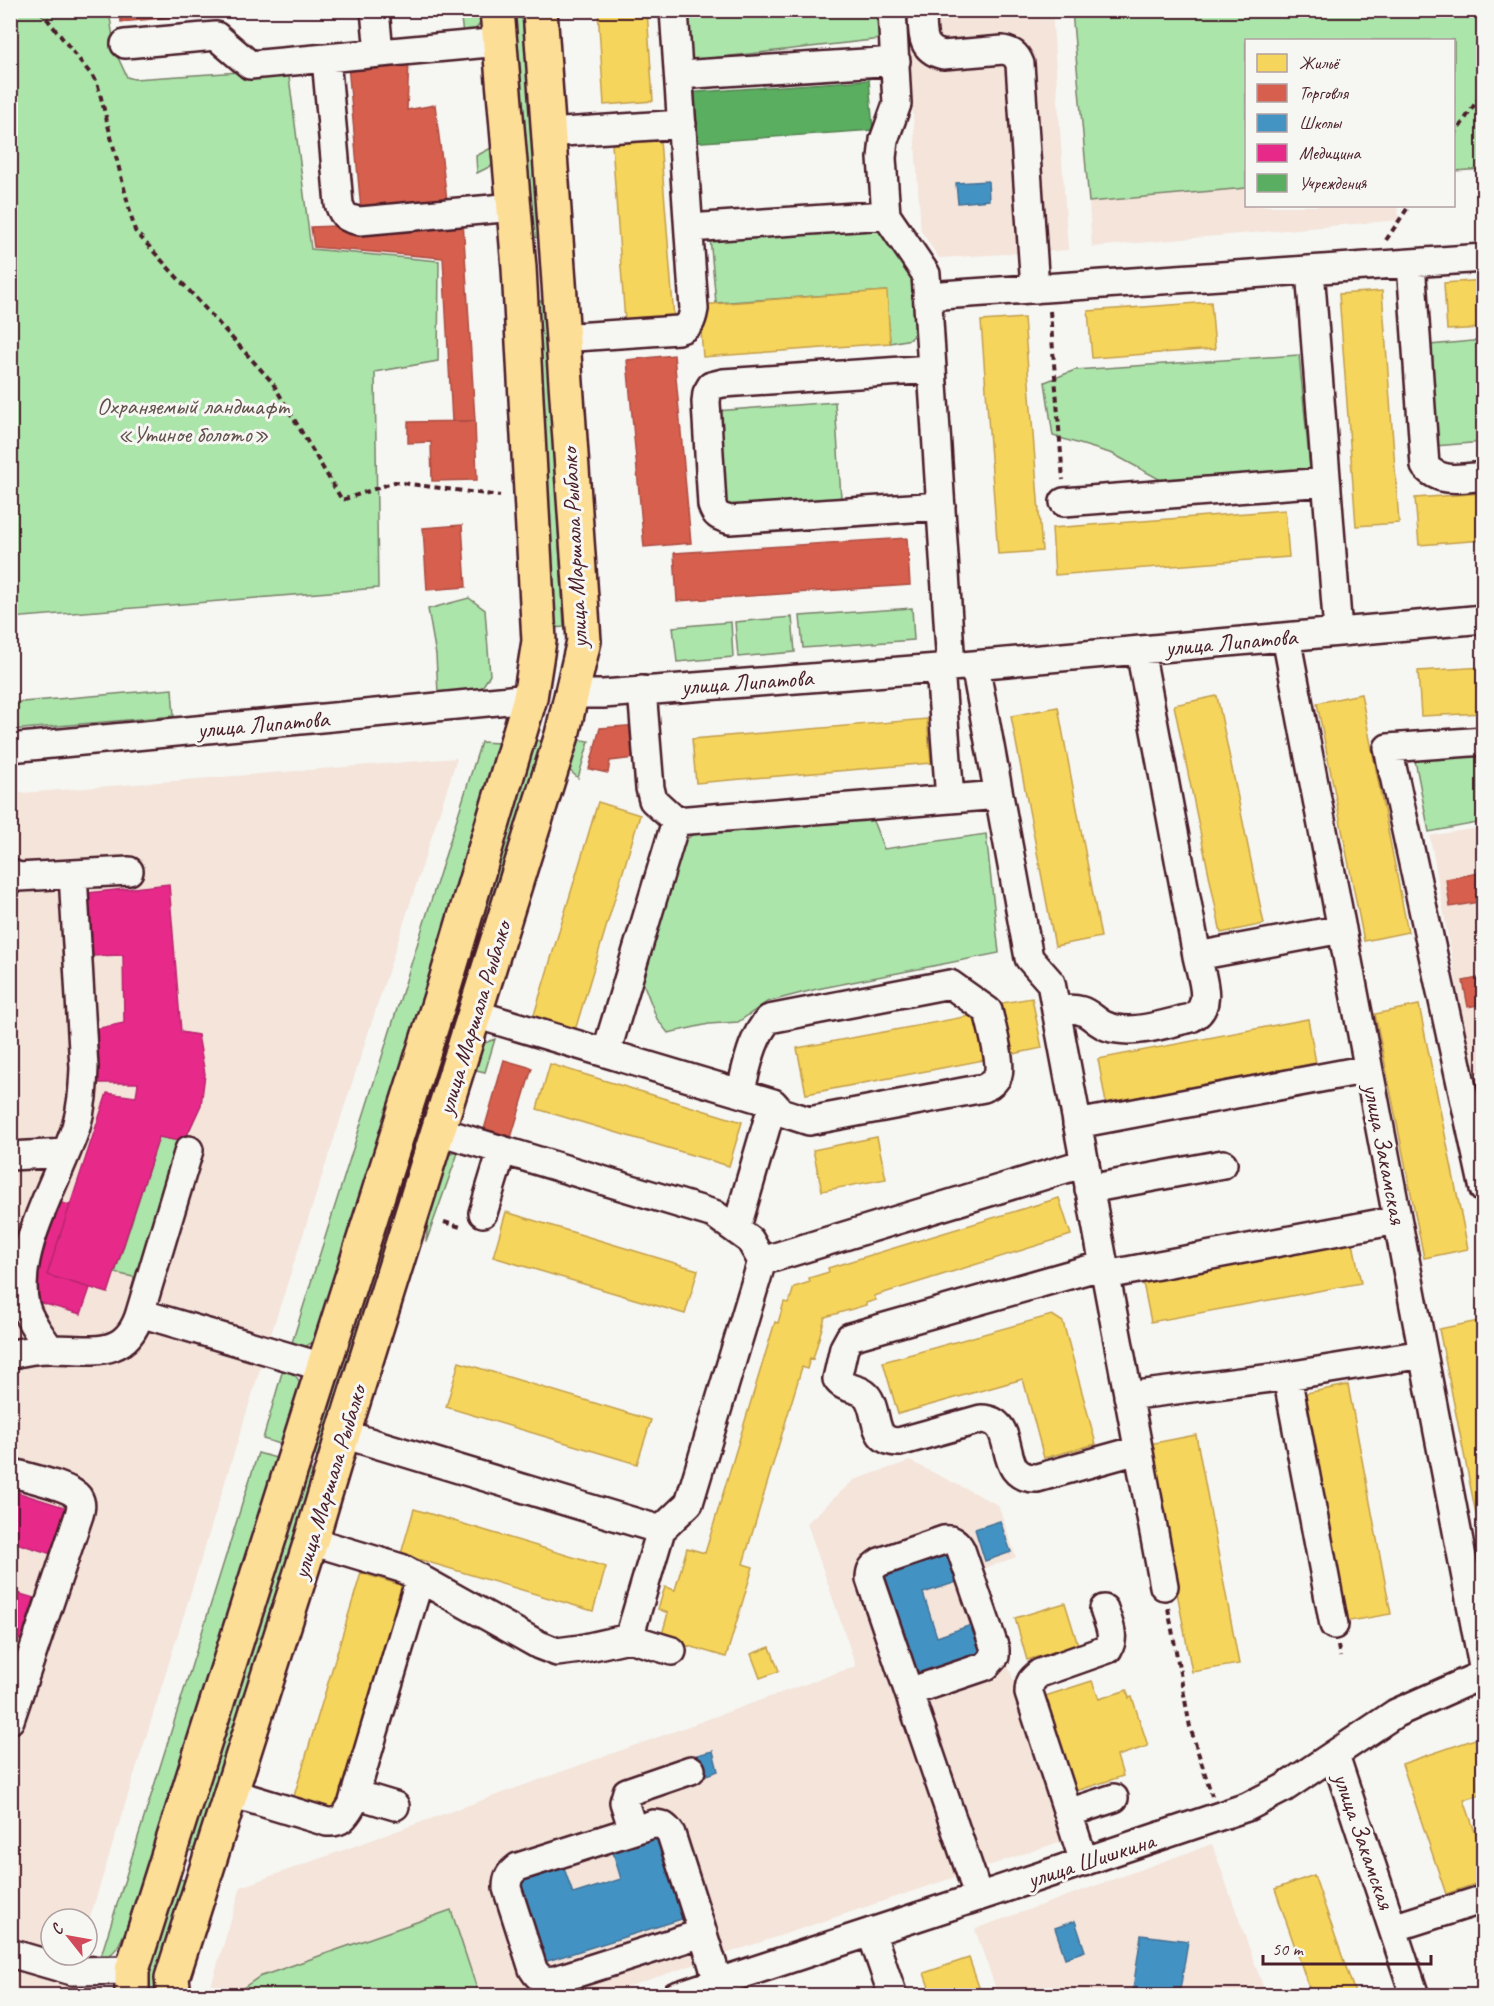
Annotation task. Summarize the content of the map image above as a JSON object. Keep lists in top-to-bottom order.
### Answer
{
  "streets": {
    "main road": ["улица Маршала Рыбалко", "улица Липатова"],
    "street": ["улица Закамская", "улица Шишкина"]
  },
  "crossings": [
    ["улица Маршала Рыбалко", "улица Липатова"],
    ["улица Липатова", "улица Закамская"],
    ["улица Закамская", "улица Шишкина"]
  ],
  "parks": ["Охраняемый ландшафт «Утиное болото»"],
  "legend": [
    "Жильё",
    "Торговля",
    "Школы",
    "Медицина",
    "Учреждения"
  ],
  "scale_bar": "50 m",
  "north": "top left"
}
